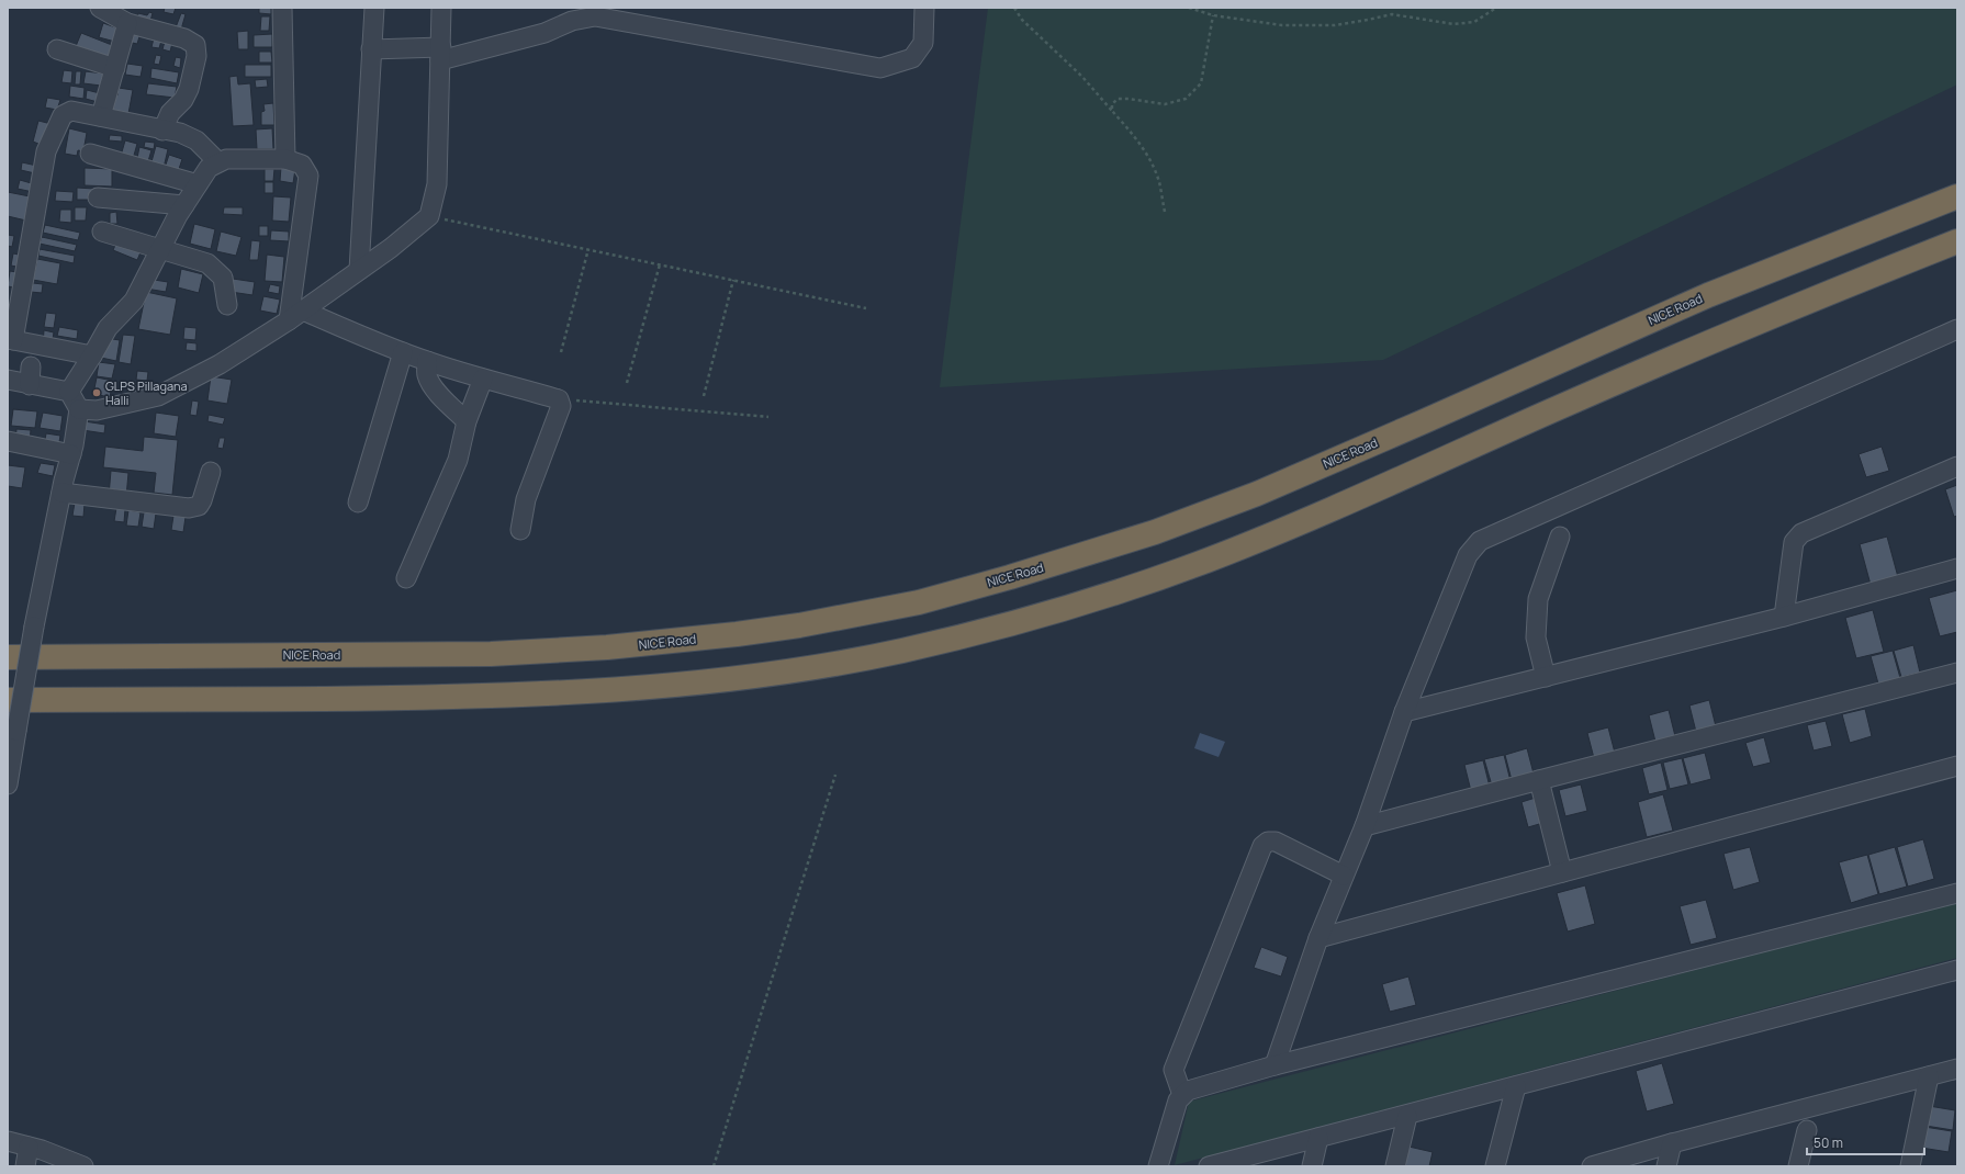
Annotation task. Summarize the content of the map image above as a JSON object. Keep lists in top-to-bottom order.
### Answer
{
  "streets": {
    "highway": ["NICE Road"]
  },
  "places": ["GLPS Pillagana Halli"],
  "scale_bar": "50 m"
}
